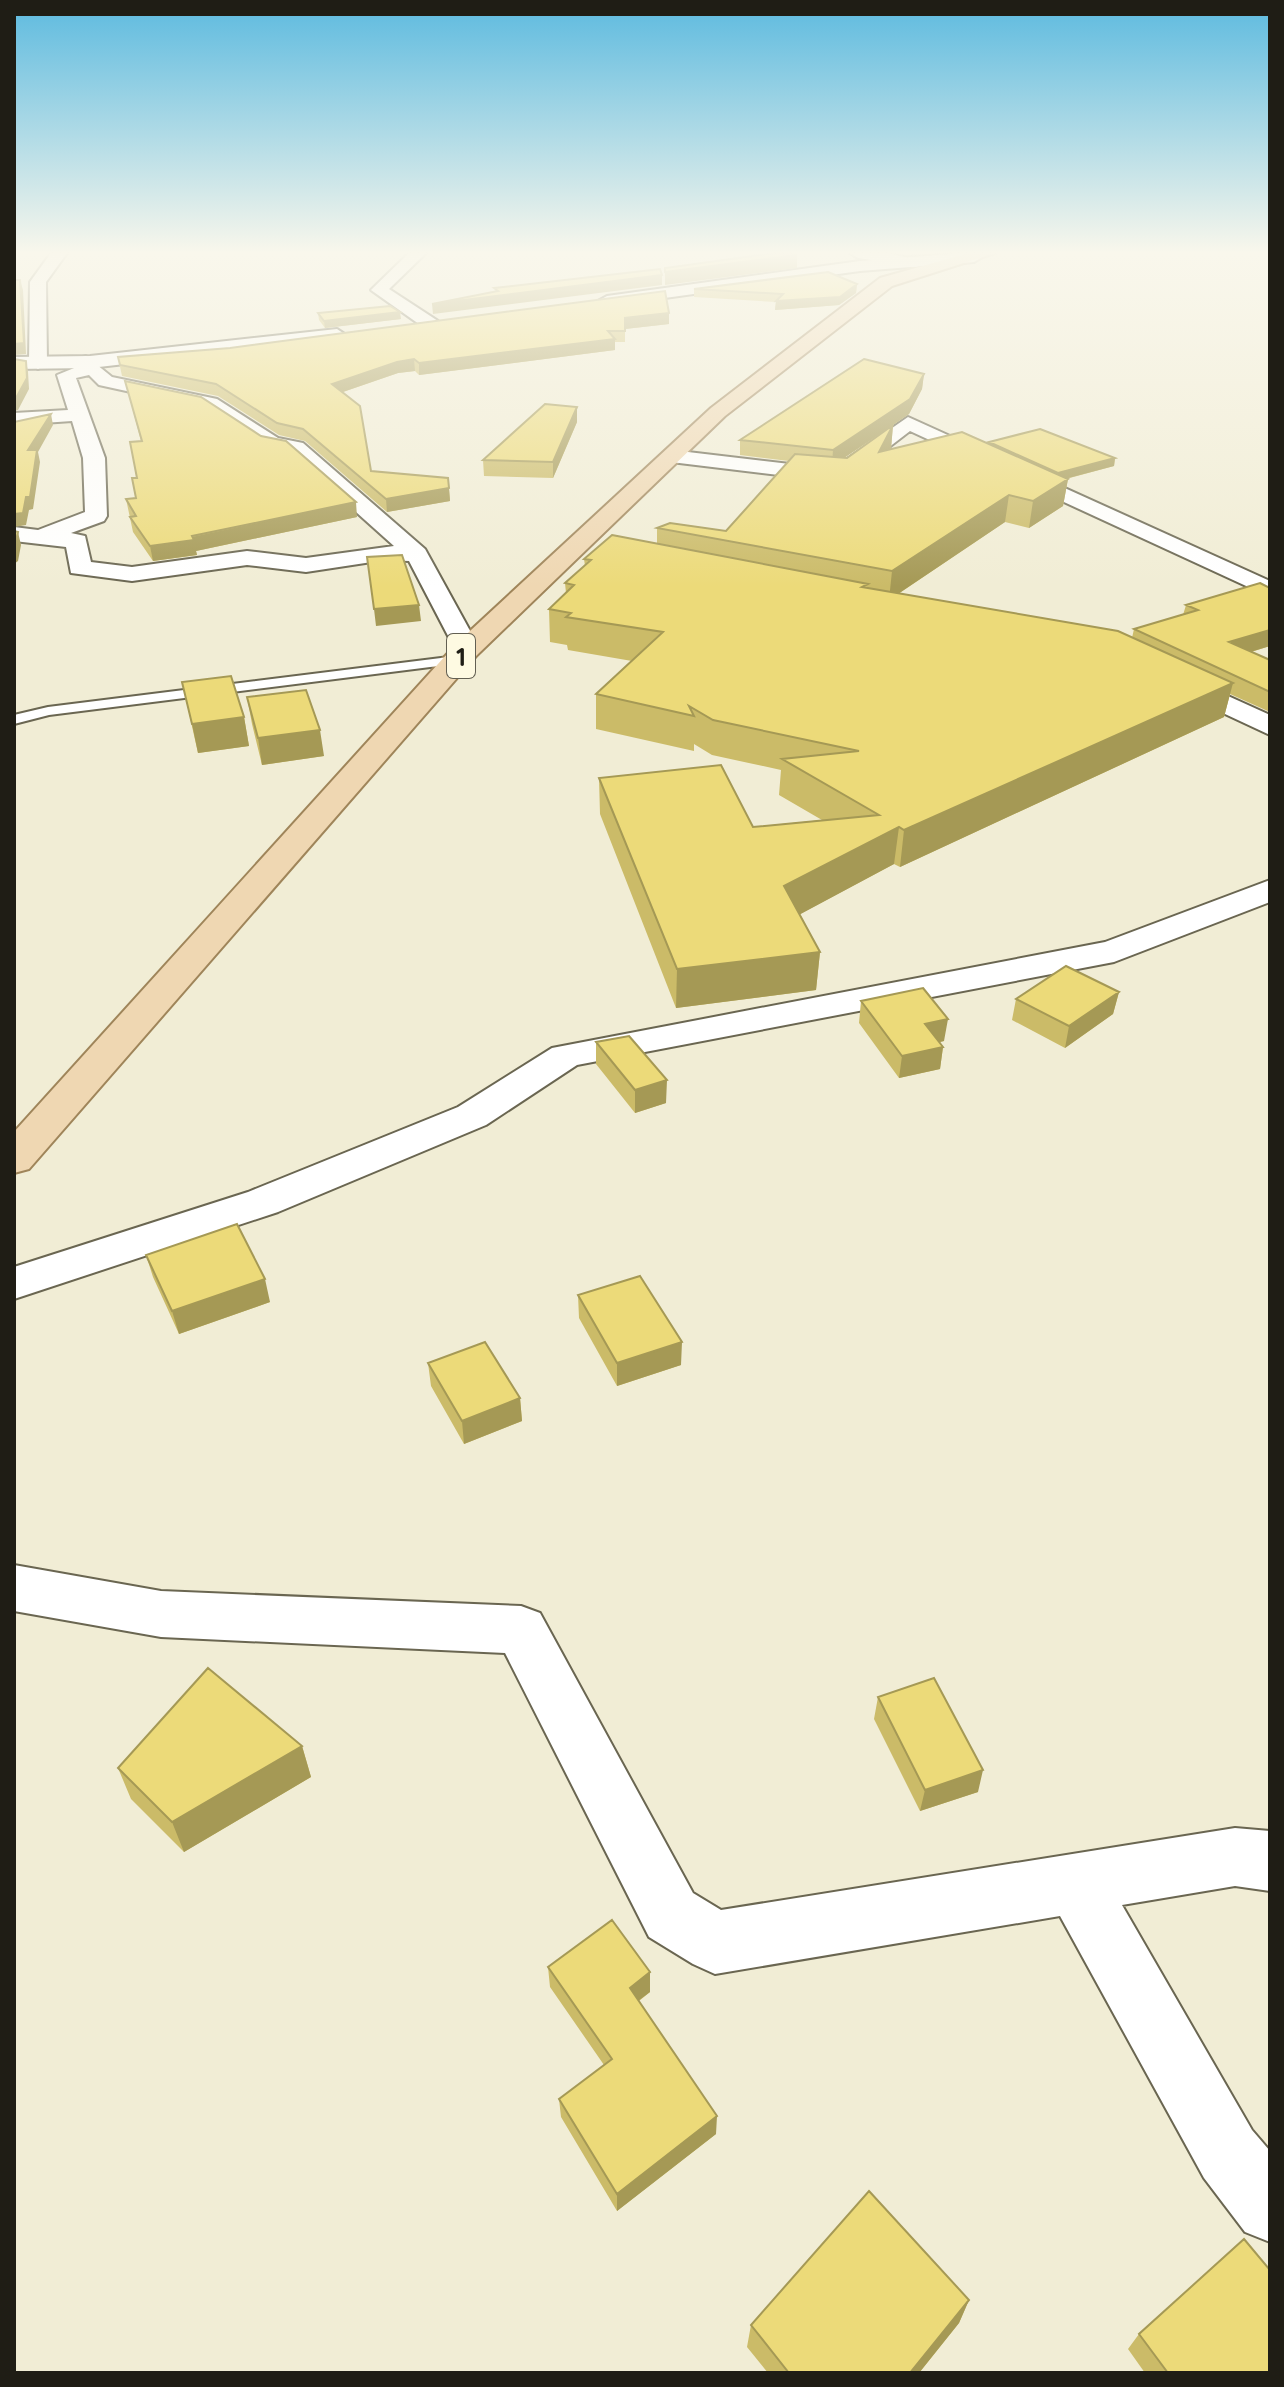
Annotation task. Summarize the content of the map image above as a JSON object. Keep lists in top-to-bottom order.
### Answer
{
  "streets": {
    "main road": ["1"]
  }
}
